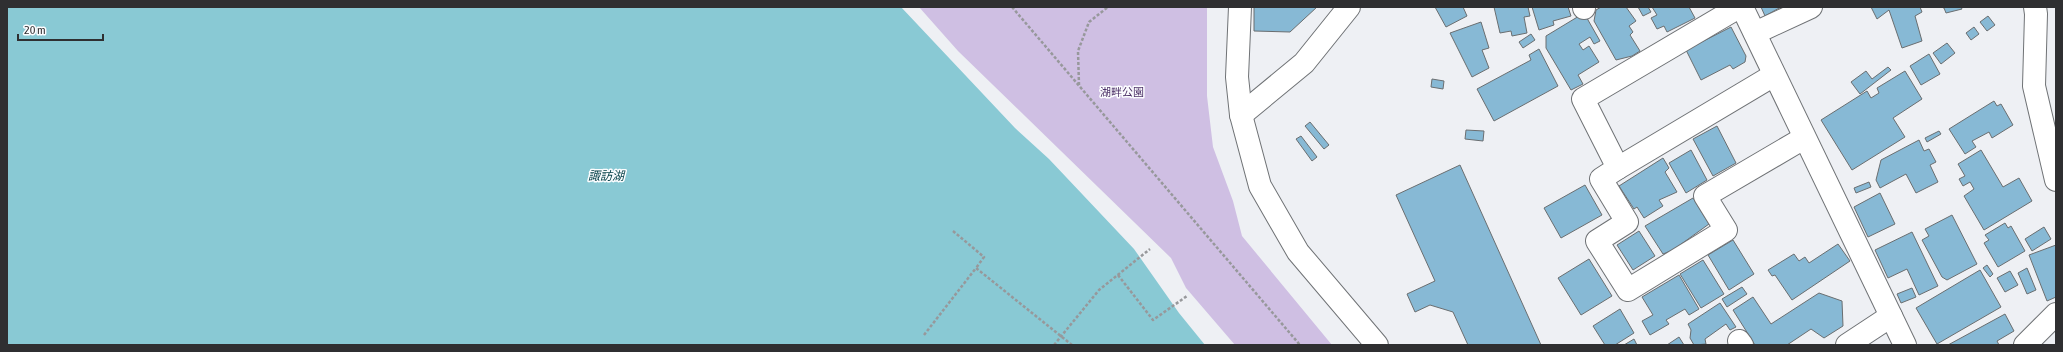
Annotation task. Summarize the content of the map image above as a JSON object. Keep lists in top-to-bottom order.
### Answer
{
  "water": ["諏訪湖"],
  "parks": ["湖畔公園"],
  "scale_bar": "20 m"
}
